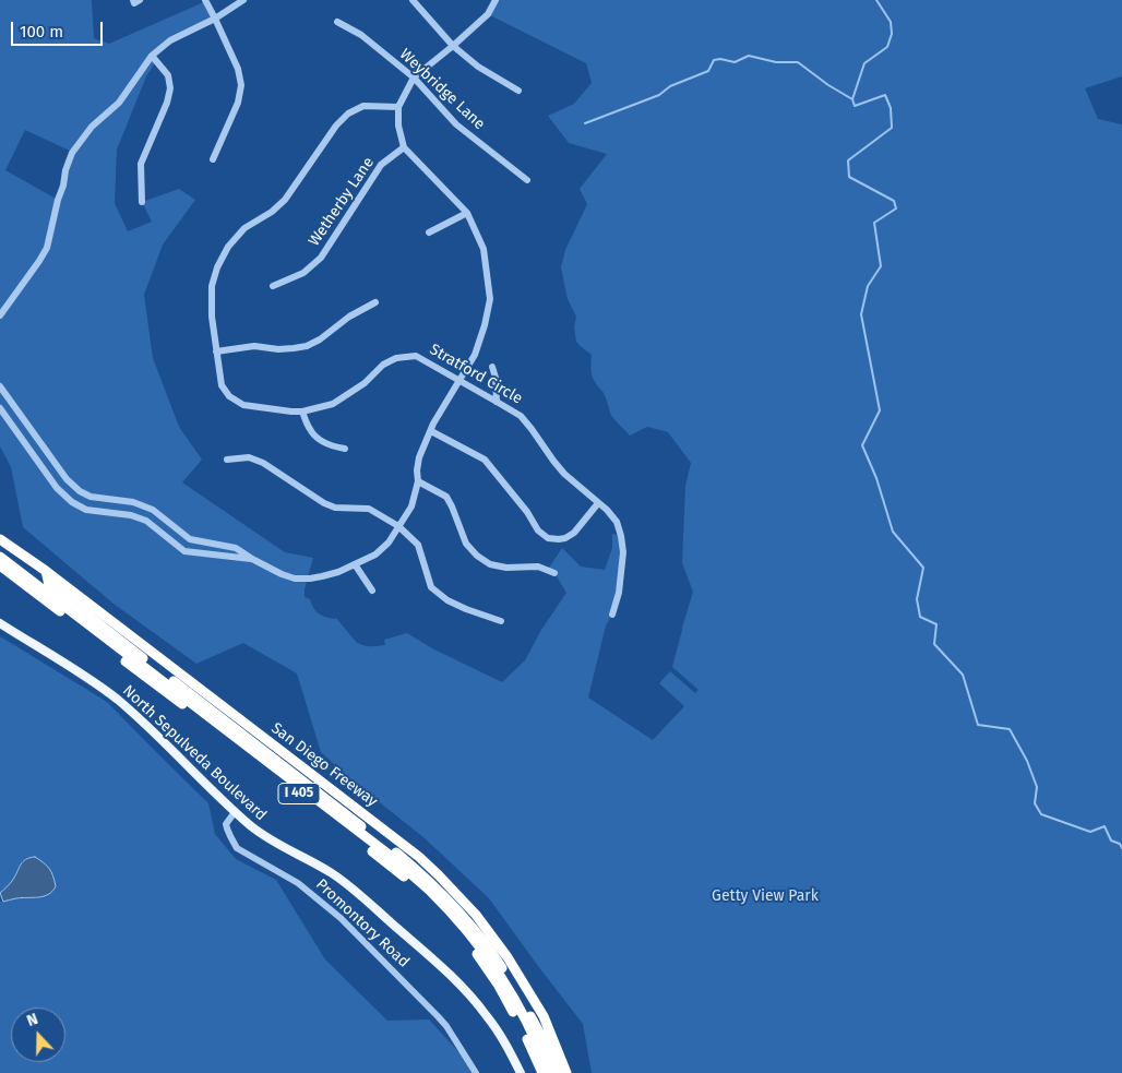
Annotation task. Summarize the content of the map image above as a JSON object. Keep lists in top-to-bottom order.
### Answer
{
  "streets": {
    "highway": ["San Diego Freeway", "I 405"],
    "main road": ["North Sepulveda Boulevard"],
    "street": [
      "Weybridge Lane",
      "Wetherby Lane",
      "Stratford Circle",
      "Promontory Road"
    ]
  },
  "crossings": [
    ["North Sepulveda Boulevard", "Promontory Road"]
  ],
  "parks": ["Getty View Park"],
  "scale_bar": "100 m",
  "north": "top"
}
